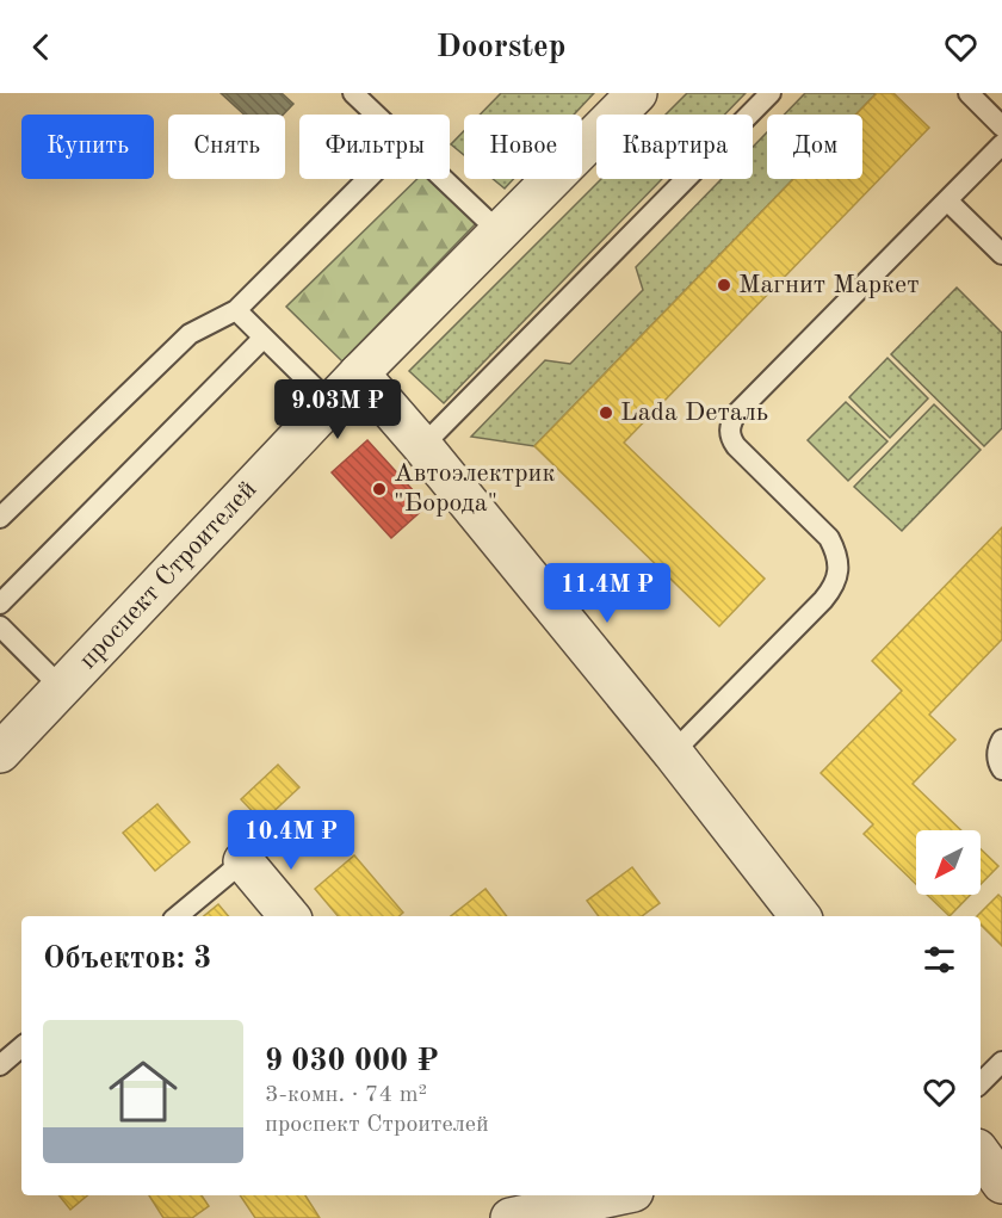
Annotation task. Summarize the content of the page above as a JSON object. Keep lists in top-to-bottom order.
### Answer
{
  "streets": {
    "street": ["проспект Строителей"]
  },
  "places": ["Магнит Маркет", "Lada Dеталь", "Автоэлектрик \"Борода\""],
  "north": "bottom left",
  "page": {
    "header": "Doorstep",
    "chip": [
      "Купить",
      "Снять",
      "Фильтры",
      "Новое",
      "Квартира",
      "Дом"
    ],
    "price": ["9.03M ₽", "11.4M ₽", "10.4M ₽"],
    "heading": "Объектов: 3",
    "list": [
      {
        "name": "9 030 000 ₽",
        "note": "3-комн. · 74 m² · проспект Строителей"
      }
    ]
  }
}
